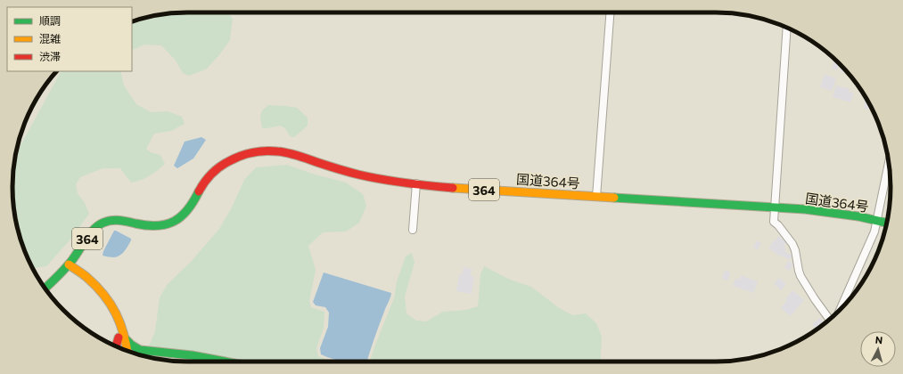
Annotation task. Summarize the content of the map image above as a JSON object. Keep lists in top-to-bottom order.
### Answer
{
  "streets": {
    "highway": ["国道364号", "364"]
  },
  "crossings": [
    ["国道364号", "364"]
  ],
  "legend": ["順調", "混雑", "渋滞"],
  "north": "top"
}
